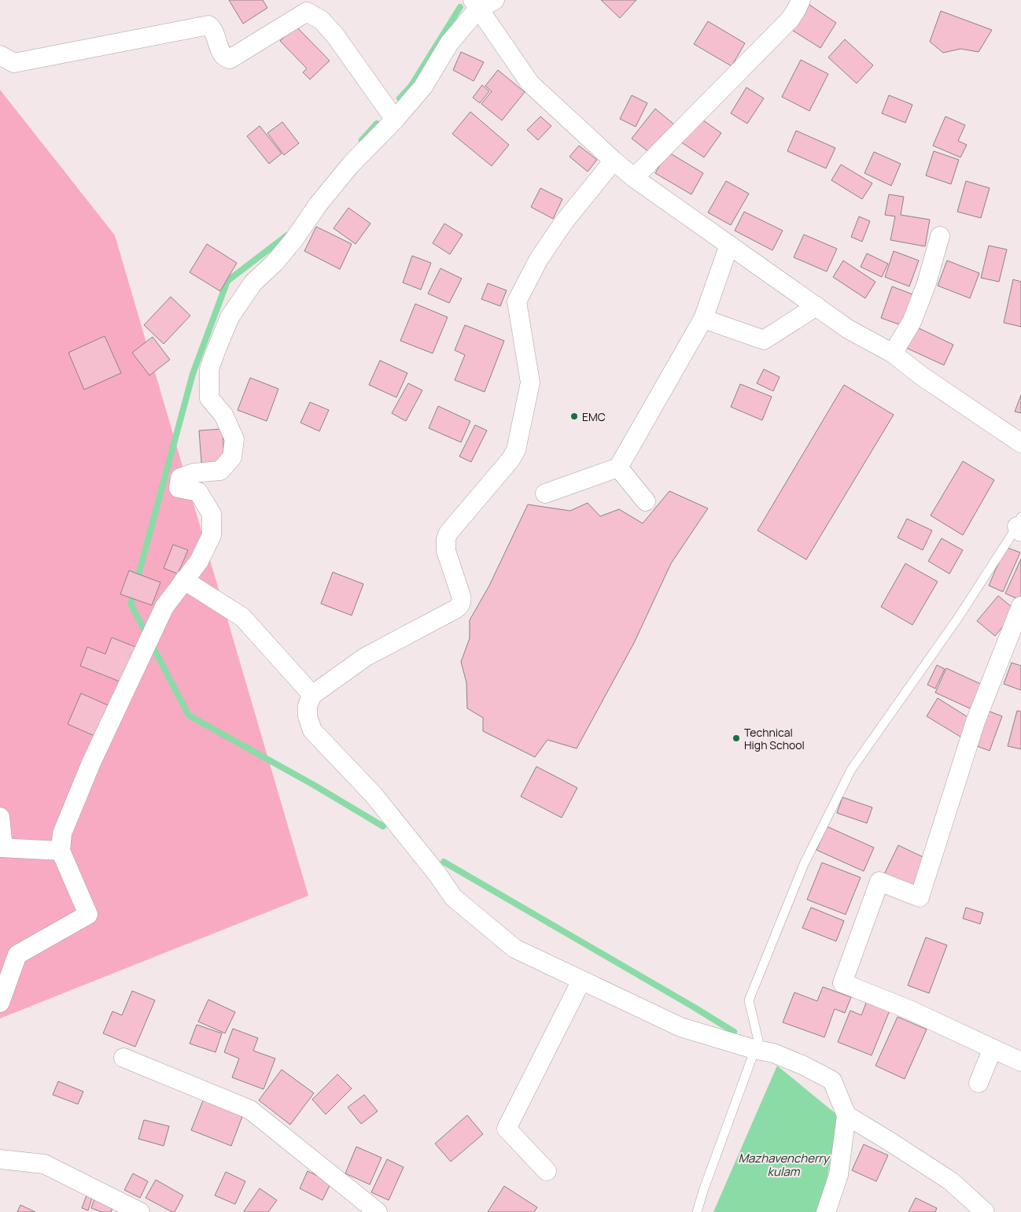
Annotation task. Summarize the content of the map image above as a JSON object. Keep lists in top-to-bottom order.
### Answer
{
  "water": ["Mazhavencherry kulam"],
  "places": ["EMC", "Technical High School"]
}
